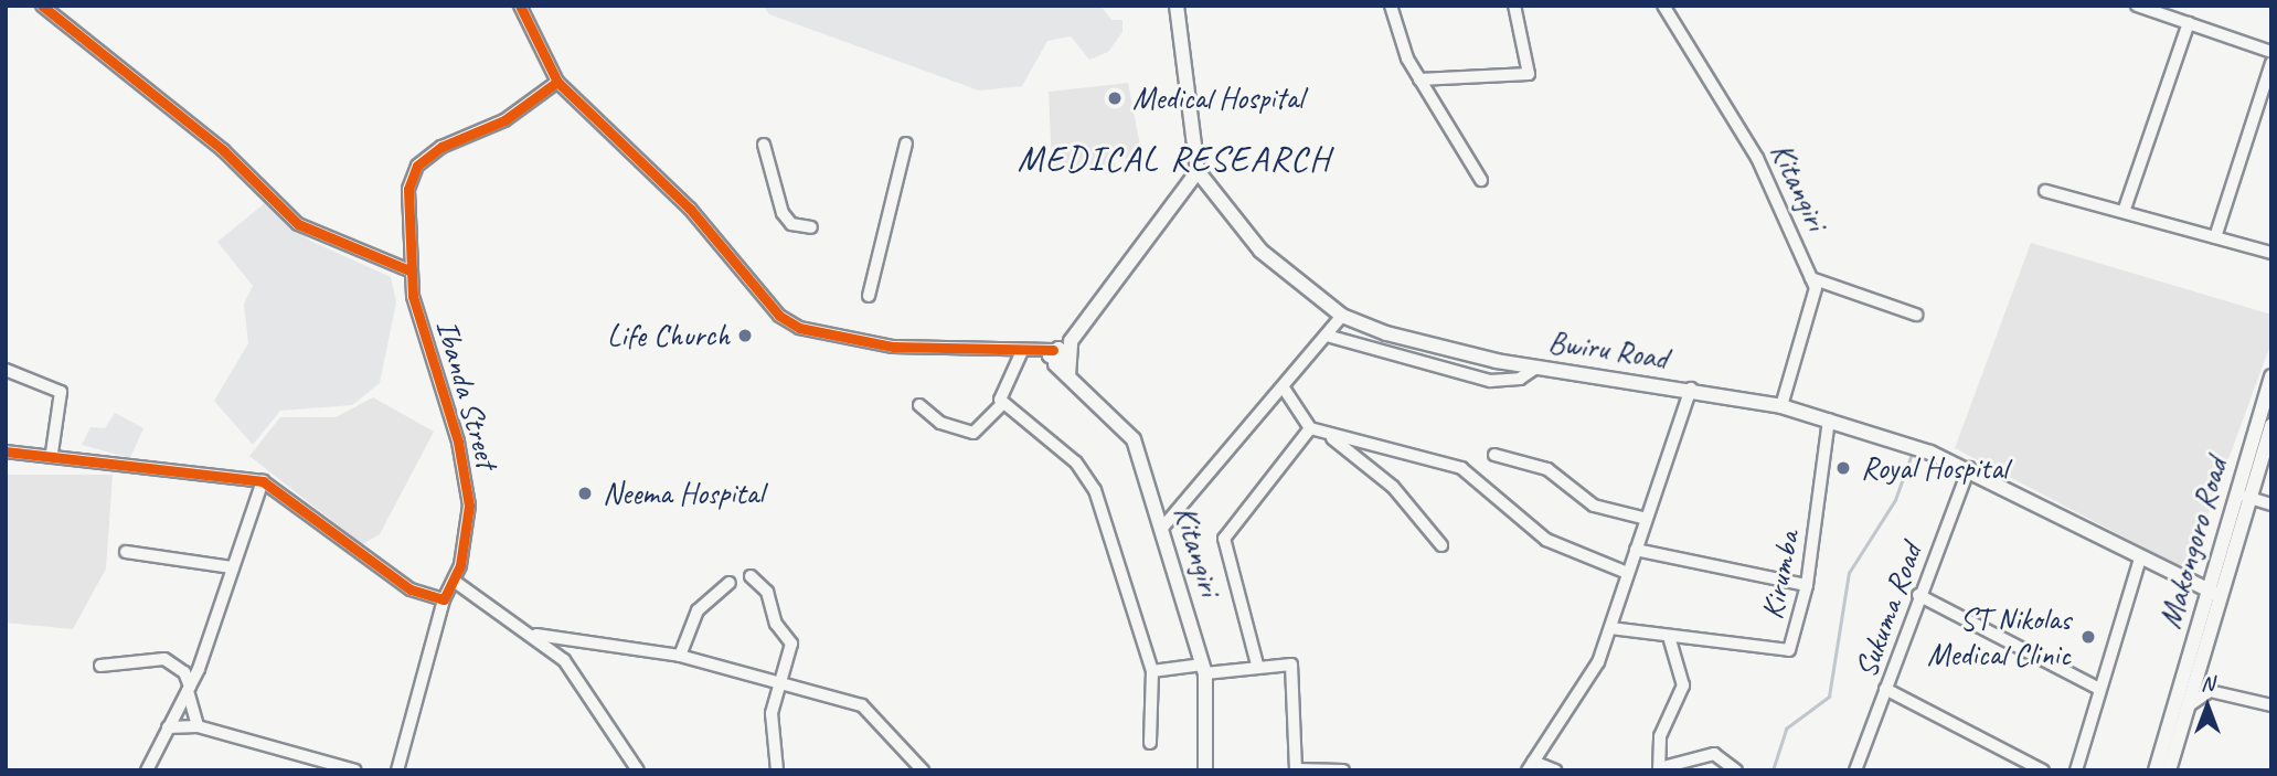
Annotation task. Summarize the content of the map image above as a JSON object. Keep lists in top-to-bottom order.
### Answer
{
  "streets": {
    "main road": ["Kitangiri", "Bwiru Road", "Makongoro Road"],
    "street": ["Ibanda Street", "Kirumba", "Sukuma Road"]
  },
  "crossings": [
    ["Kitangiri", "Bwiru Road"],
    ["Bwiru Road", "Makongoro Road"],
    ["Bwiru Road", "Kirumba"],
    ["Bwiru Road", "Sukuma Road"]
  ],
  "districts": ["MEDICAL RESEARCH"],
  "places": [
    "Medical Hospital",
    "Life Church",
    "Royal Hospital",
    "Neema Hospital",
    "ST Nikolas Medical Clinic"
  ],
  "north": "top"
}
